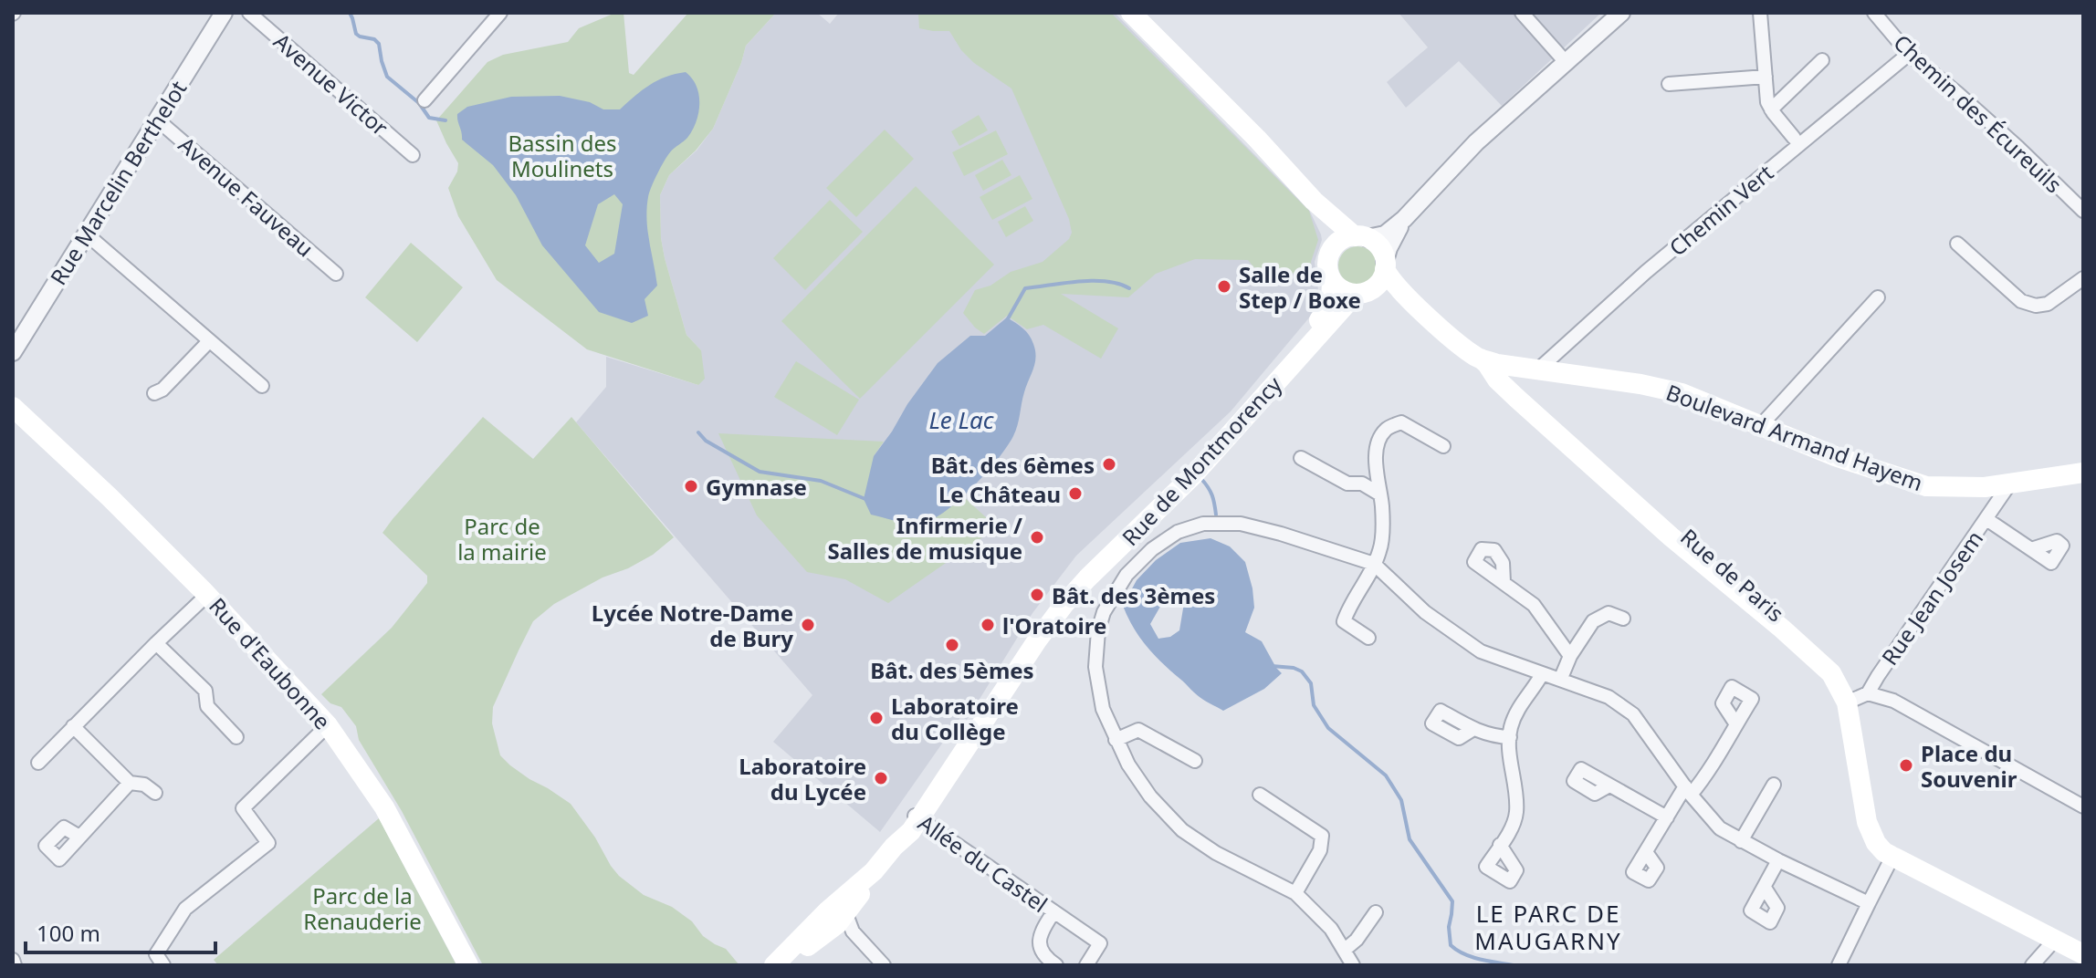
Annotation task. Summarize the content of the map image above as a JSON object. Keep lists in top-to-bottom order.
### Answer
{
  "streets": {
    "main road": [
      "Boulevard Armand Hayem",
      "Rue de Montmorency",
      "Rue de Paris",
      "Rue d'Eaubonne"
    ],
    "street": [
      "Avenue Victor",
      "Chemin des Écureuils",
      "Rue Marcelin Berthelot",
      "Avenue Fauveau",
      "Chemin Vert",
      "Rue Jean Josem",
      "Allée du Castel"
    ]
  },
  "crossings": [
    ["Chemin des Écureuils", "Chemin Vert"],
    ["Rue Marcelin Berthelot", "Avenue Fauveau"],
    ["Chemin Vert", "Boulevard Armand Hayem"],
    ["Boulevard Armand Hayem", "Rue de Paris"],
    ["Boulevard Armand Hayem", "Rue Jean Josem"],
    ["Rue de Montmorency", "Rue de Paris"],
    ["Rue de Montmorency", "Allée du Castel"],
    ["Rue de Paris", "Rue Jean Josem"]
  ],
  "districts": ["LE PARC DE MAUGARNY"],
  "water": ["Le Lac"],
  "parks": ["Bassin des Moulinets", "Parc de la mairie", "Parc de la Renauderie"],
  "places": [
    "Salle de Step / Boxe",
    "Bât. des 6èmes",
    "Gymnase",
    "Le Château",
    "Infirmerie / Salles de musique",
    "Bât. des 3èmes",
    "Lycée Notre-Dame de Bury",
    "l'Oratoire",
    "Bât. des 5èmes",
    "Laboratoire du Collège",
    "Place du Souvenir",
    "Laboratoire du Lycée"
  ],
  "scale_bar": "100 m"
}
